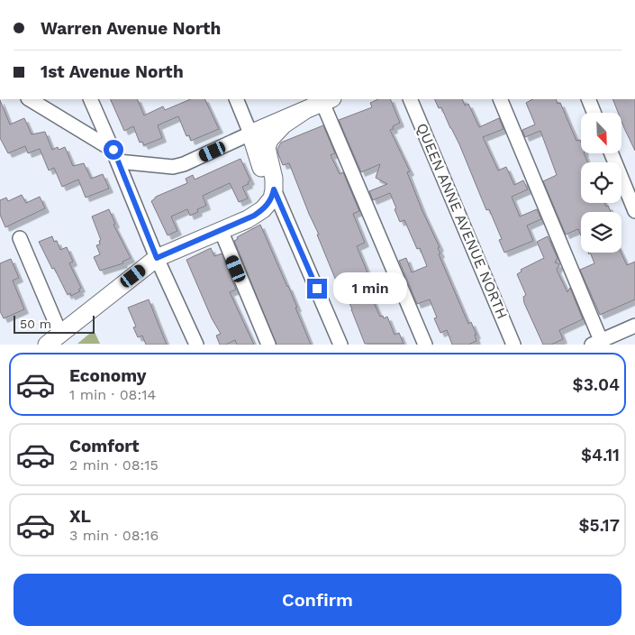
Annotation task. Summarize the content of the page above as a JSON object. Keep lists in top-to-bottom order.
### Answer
{
  "streets": {
    "street": ["QUEEN ANNE AVENUE NORTH"]
  },
  "scale_bar": "50 m",
  "north": "bottom right",
  "page": {
    "banner": ["Warren Avenue North", "1st Avenue North"],
    "bubble": "1 min",
    "scale": "50 m",
    "list": [
      {
        "name": "Economy",
        "note": "1 min · 08:14",
        "value": "$3.04"
      },
      {
        "name": "Comfort",
        "note": "2 min · 08:15",
        "value": "$4.11"
      },
      {
        "name": "XL",
        "note": "3 min · 08:16",
        "value": "$5.17"
      }
    ],
    "buttons": "Confirm"
  }
}
